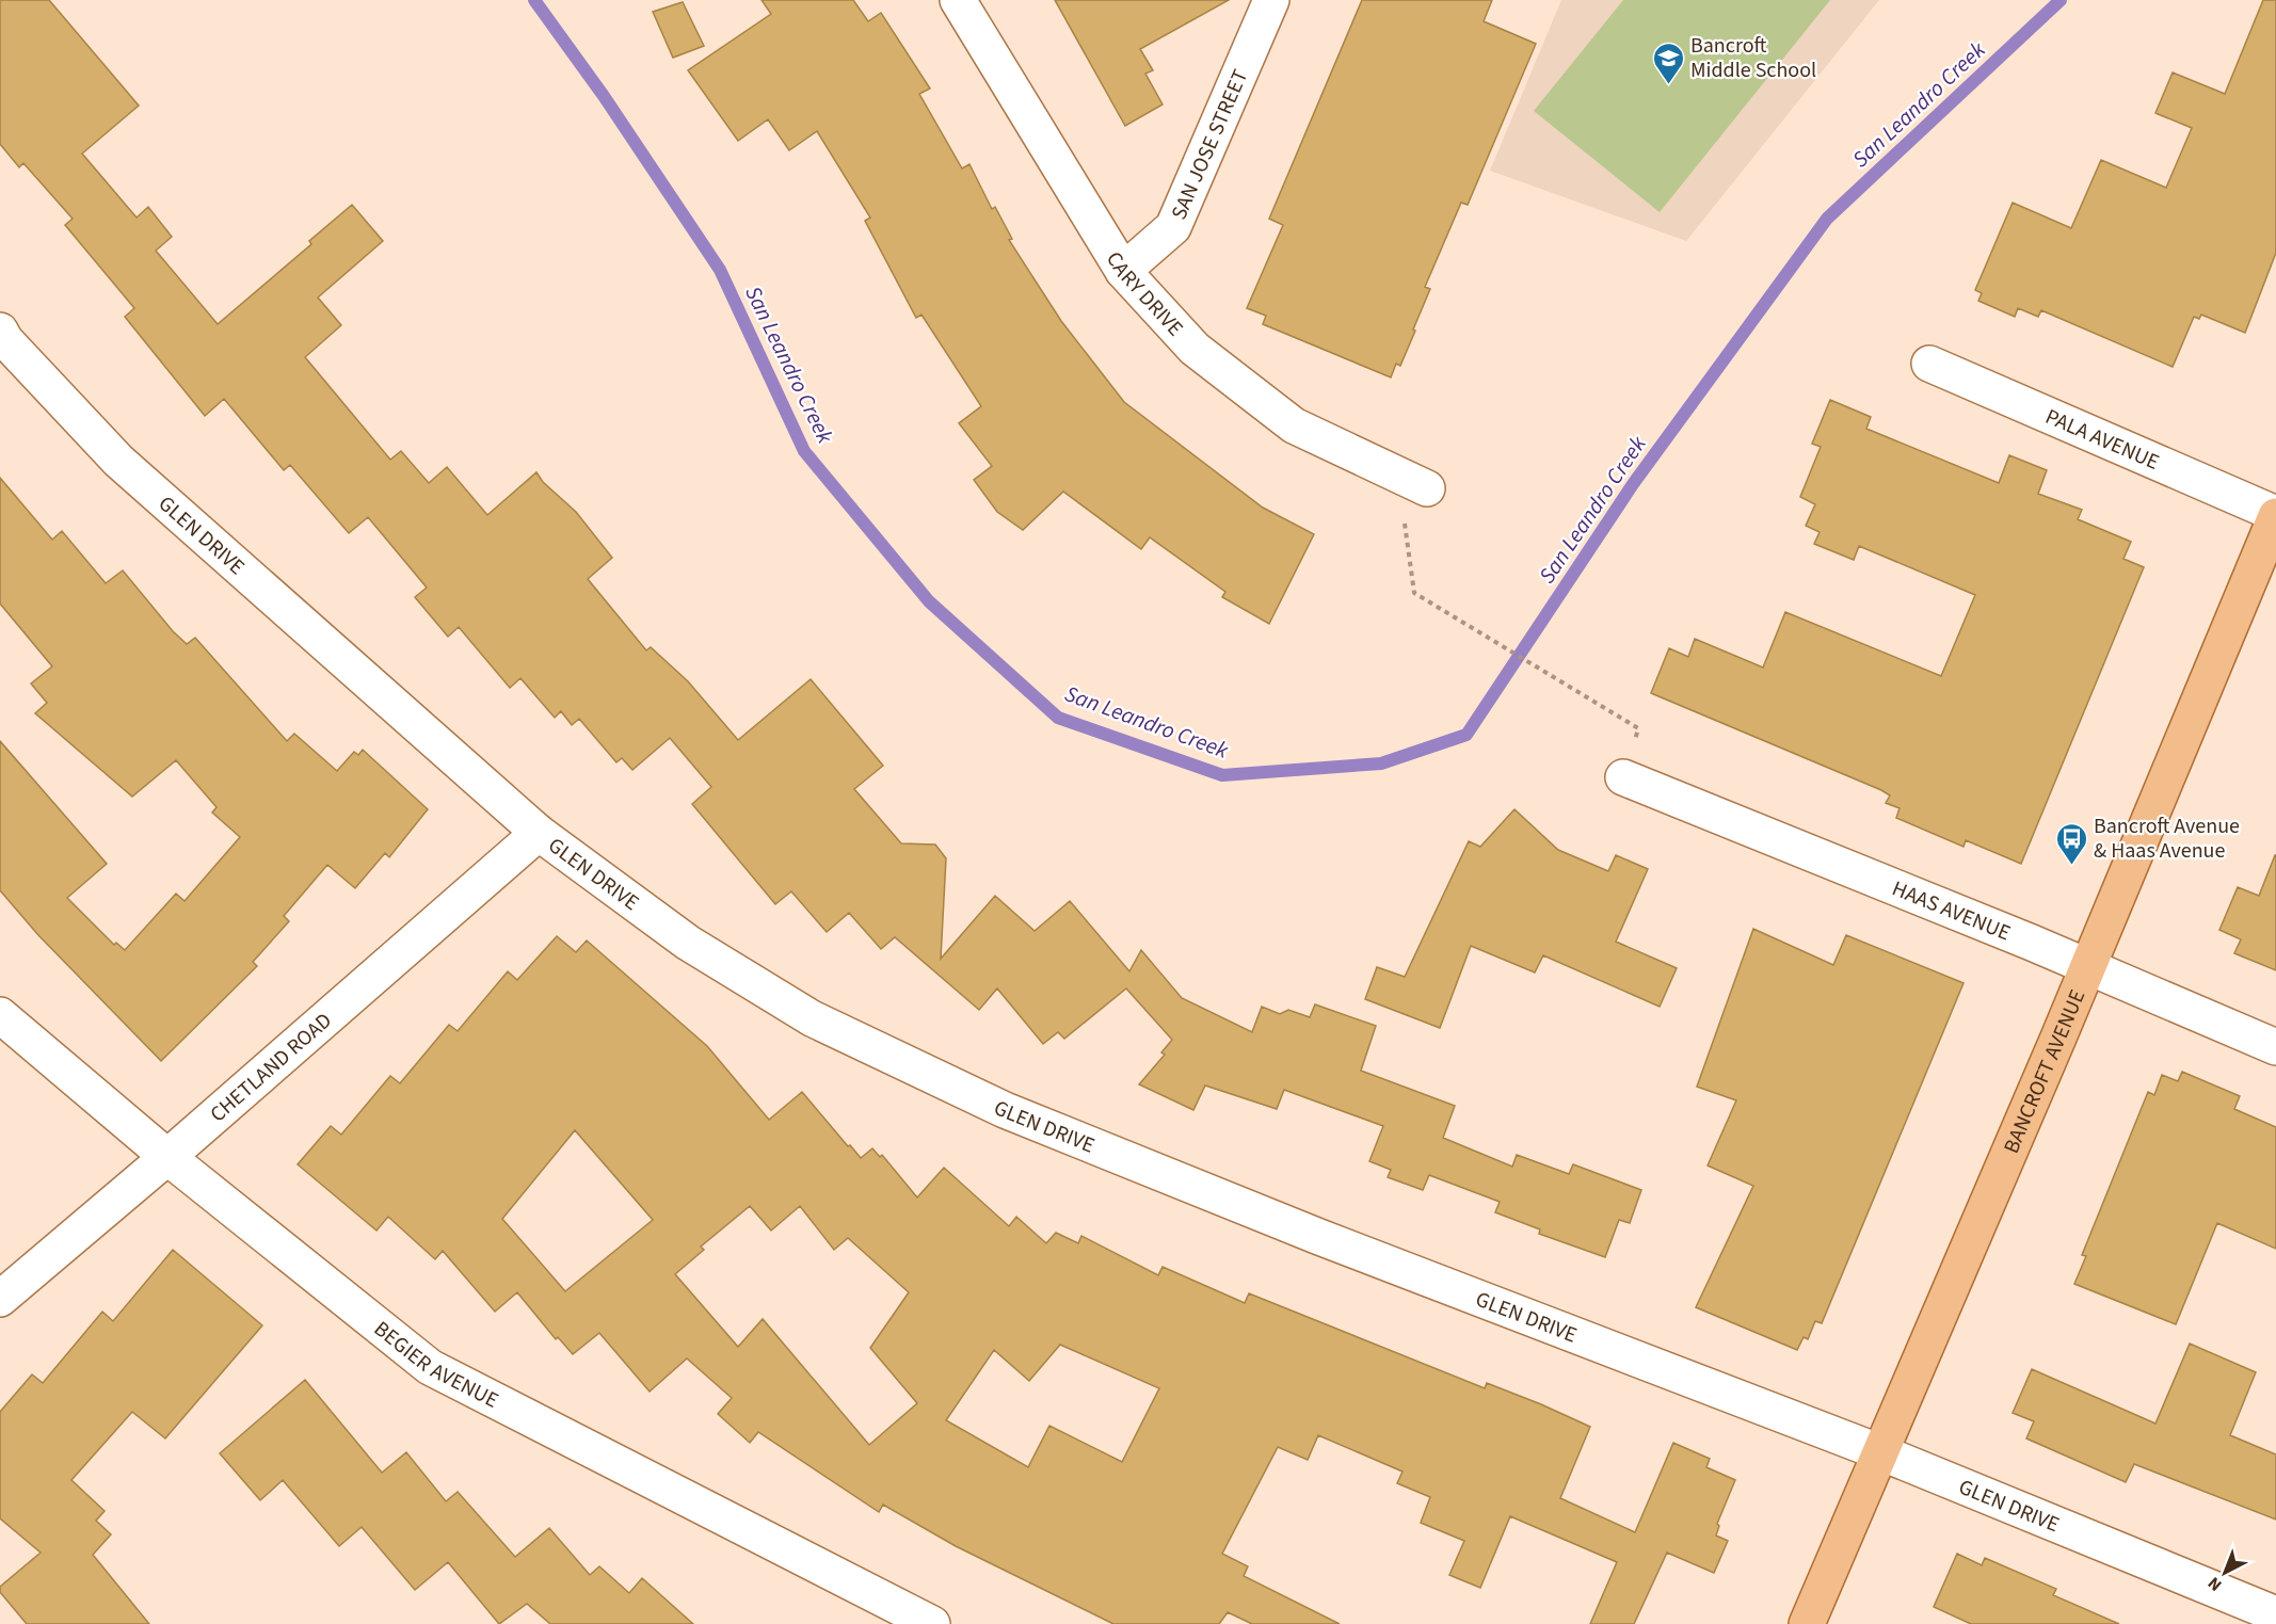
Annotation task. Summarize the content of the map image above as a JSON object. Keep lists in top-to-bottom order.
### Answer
{
  "streets": {
    "main road": ["BANCROFT AVENUE"],
    "street": [
      "SAN JOSE STREET",
      "CARY DRIVE",
      "PALA AVENUE",
      "GLEN DRIVE",
      "HAAS AVENUE",
      "CHETLAND ROAD",
      "BEGIER AVENUE"
    ]
  },
  "crossings": [
    ["SAN JOSE STREET", "CARY DRIVE"],
    ["PALA AVENUE", "BANCROFT AVENUE"],
    ["GLEN DRIVE", "CHETLAND ROAD"],
    ["GLEN DRIVE", "BANCROFT AVENUE"],
    ["HAAS AVENUE", "BANCROFT AVENUE"],
    ["CHETLAND ROAD", "BEGIER AVENUE"]
  ],
  "water": ["San Leandro Creek"],
  "places": {
    "school or university": ["Bancroft Middle School"],
    "bus stop": ["Bancroft Avenue & Haas Avenue"]
  },
  "north": "bottom left"
}
